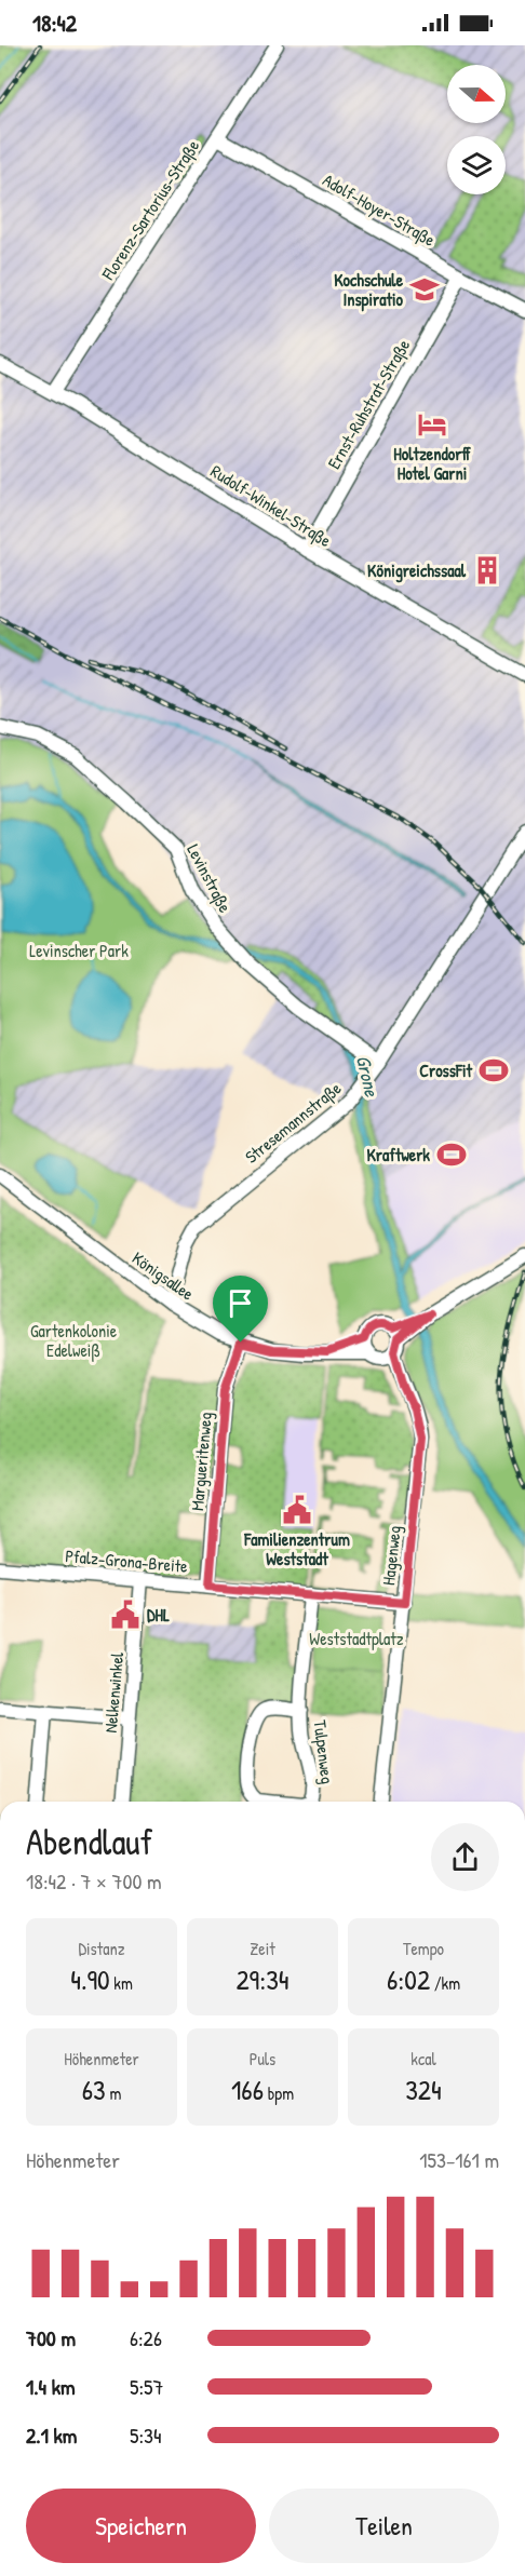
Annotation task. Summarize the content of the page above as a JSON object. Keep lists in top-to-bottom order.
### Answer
{
  "streets": {
    "street": [
      "Florenz-Sartorius-Straße",
      "Adolf-Hoyer-Straße",
      "Ernst-Ruhstrat-Straße",
      "Rudolf-Winkel-Straße",
      "Levinstraße",
      "Stresemannstraße",
      "Königsallee",
      "Margueritenweg",
      "Hagenweg",
      "Pfalz-Grona-Breite",
      "Nelkenwinkel",
      "Tulpenweg"
    ]
  },
  "crossings": [
    ["Florenz-Sartorius-Straße", "Adolf-Hoyer-Straße"],
    ["Florenz-Sartorius-Straße", "Rudolf-Winkel-Straße"],
    ["Adolf-Hoyer-Straße", "Ernst-Ruhstrat-Straße"],
    ["Ernst-Ruhstrat-Straße", "Rudolf-Winkel-Straße"],
    ["Levinstraße", "Stresemannstraße"],
    ["Stresemannstraße", "Königsallee"],
    ["Königsallee", "Margueritenweg"],
    ["Königsallee", "Hagenweg"],
    ["Margueritenweg", "Pfalz-Grona-Breite"],
    ["Hagenweg", "Pfalz-Grona-Breite"],
    ["Pfalz-Grona-Breite", "Nelkenwinkel"],
    ["Pfalz-Grona-Breite", "Tulpenweg"]
  ],
  "water": ["Grone"],
  "parks": ["Levinscher Park", "Gartenkolonie Edelweiß", "Weststadtplatz"],
  "places": {
    "school or university": ["Kochschule Inspiratio"],
    "hotel": ["Holtzendorff Hotel Garni"],
    "building": ["Königreichssaal"],
    "sports": ["CrossFit", "Kraftwerk"],
    "public building": ["Familienzentrum Weststadt", "DHL"]
  },
  "north": "right",
  "page": {
    "status": "18:42",
    "heading": ["Abendlauf", "18:42 · 7 × 700 m"],
    "stats": [
      ["Distanz", "4.90 km"],
      ["Zeit", "29:34"],
      ["Tempo", "6:02 /km"],
      ["Höhenmeter", "63 m"],
      ["Puls", "166 bpm"],
      ["kcal", "324"]
    ],
    "chart": ["Höhenmeter", "153–161 m"],
    "list": [
      {
        "name": "700 m",
        "note": "6:26"
      },
      {
        "name": "1.4 km",
        "note": "5:57"
      },
      {
        "name": "2.1 km",
        "note": "5:34"
      }
    ],
    "buttons": ["Speichern", "Teilen"]
  }
}
